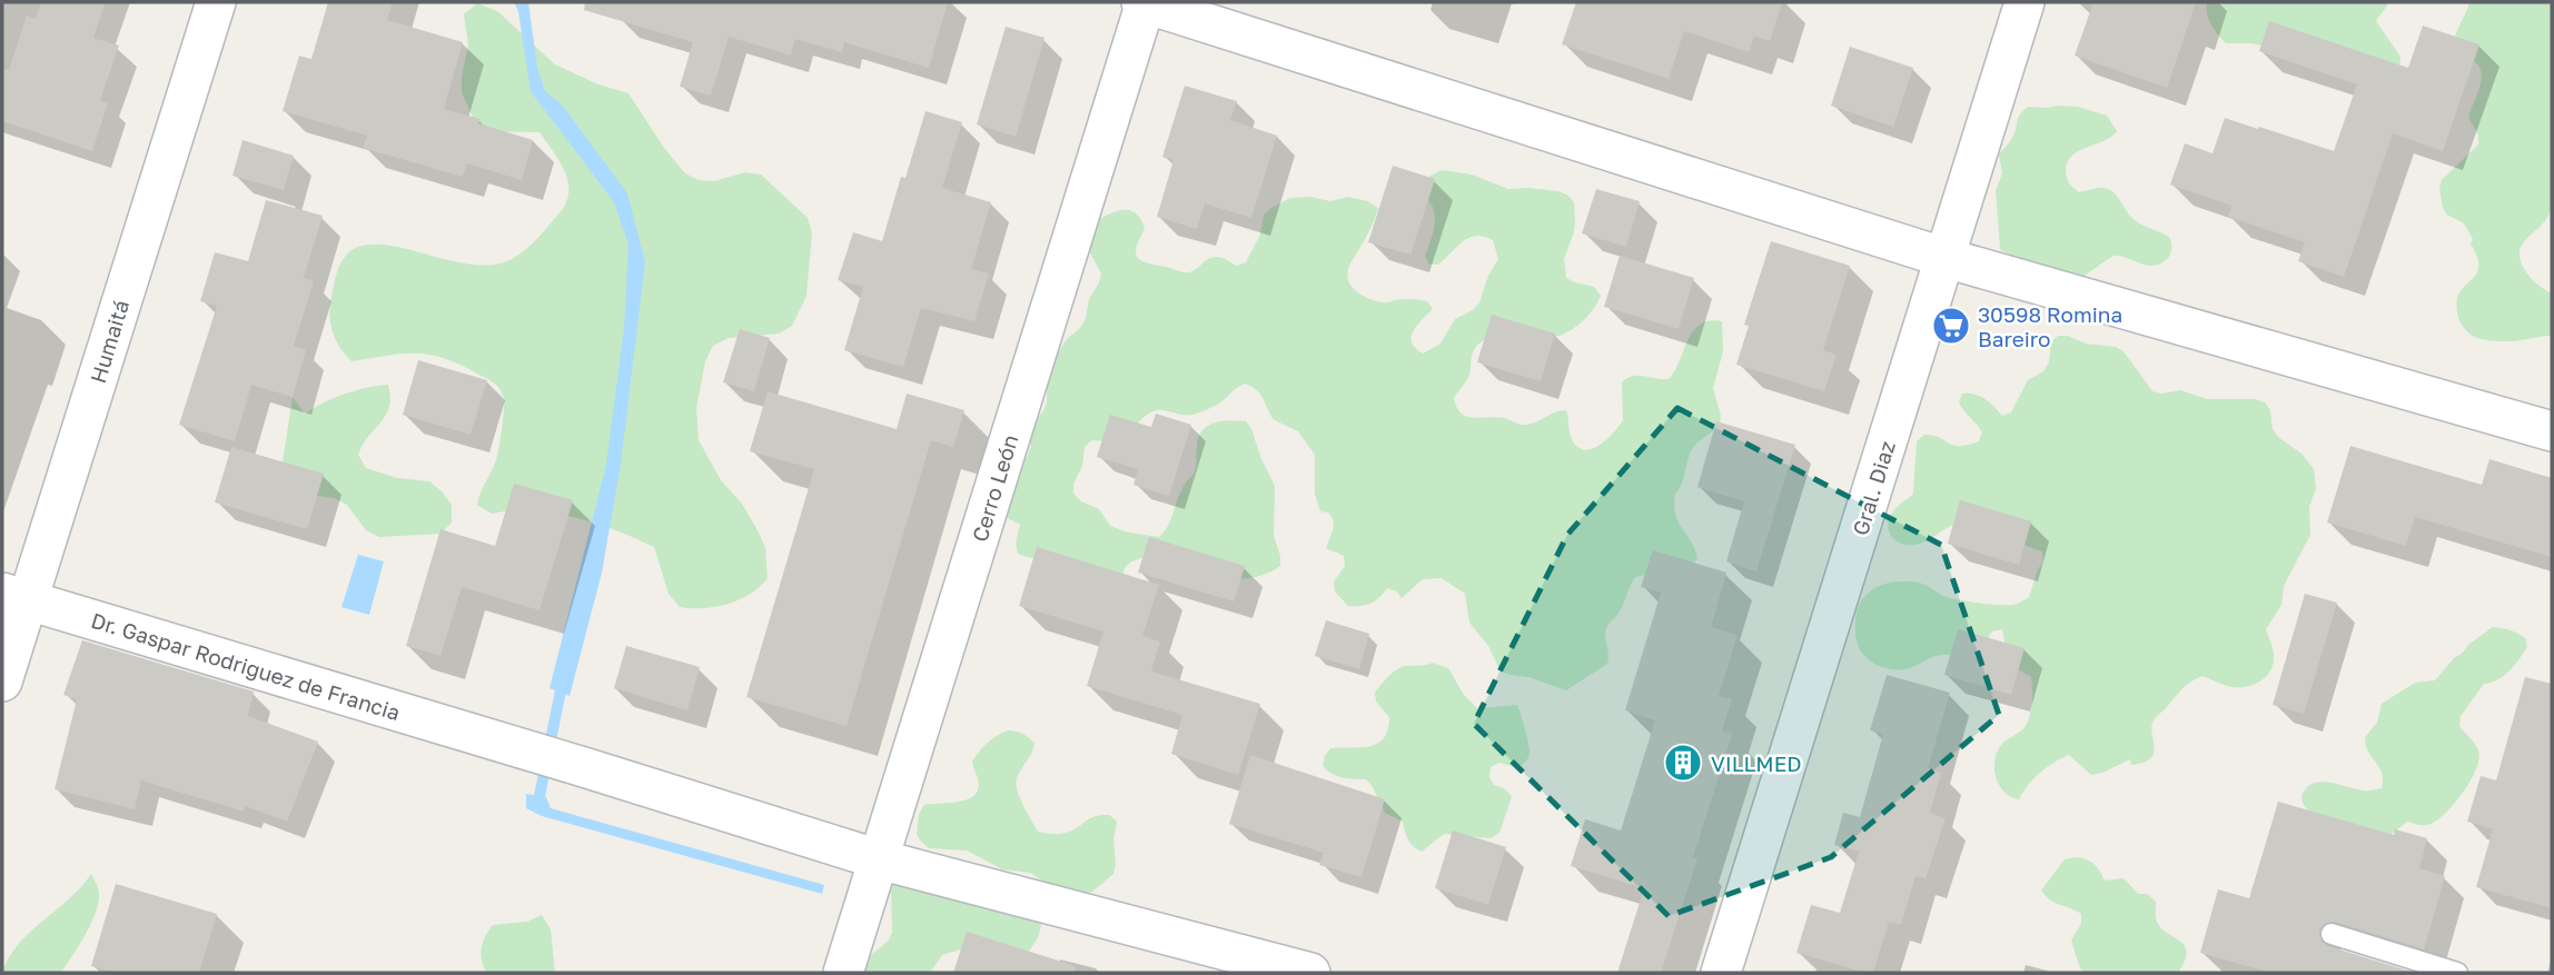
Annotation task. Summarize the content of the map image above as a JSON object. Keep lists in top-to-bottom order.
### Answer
{
  "streets": {
    "street": [
      "Humaitá",
      "Cerro León",
      "Gral. Diaz",
      "Dr. Gaspar Rodriguez de Francia"
    ]
  },
  "crossings": [
    ["Humaitá", "Dr. Gaspar Rodriguez de Francia"],
    ["Cerro León", "Dr. Gaspar Rodriguez de Francia"]
  ],
  "places": {
    "supermarket": ["30598 Romina Bareiro"],
    "building": ["VILLMED"]
  }
}
